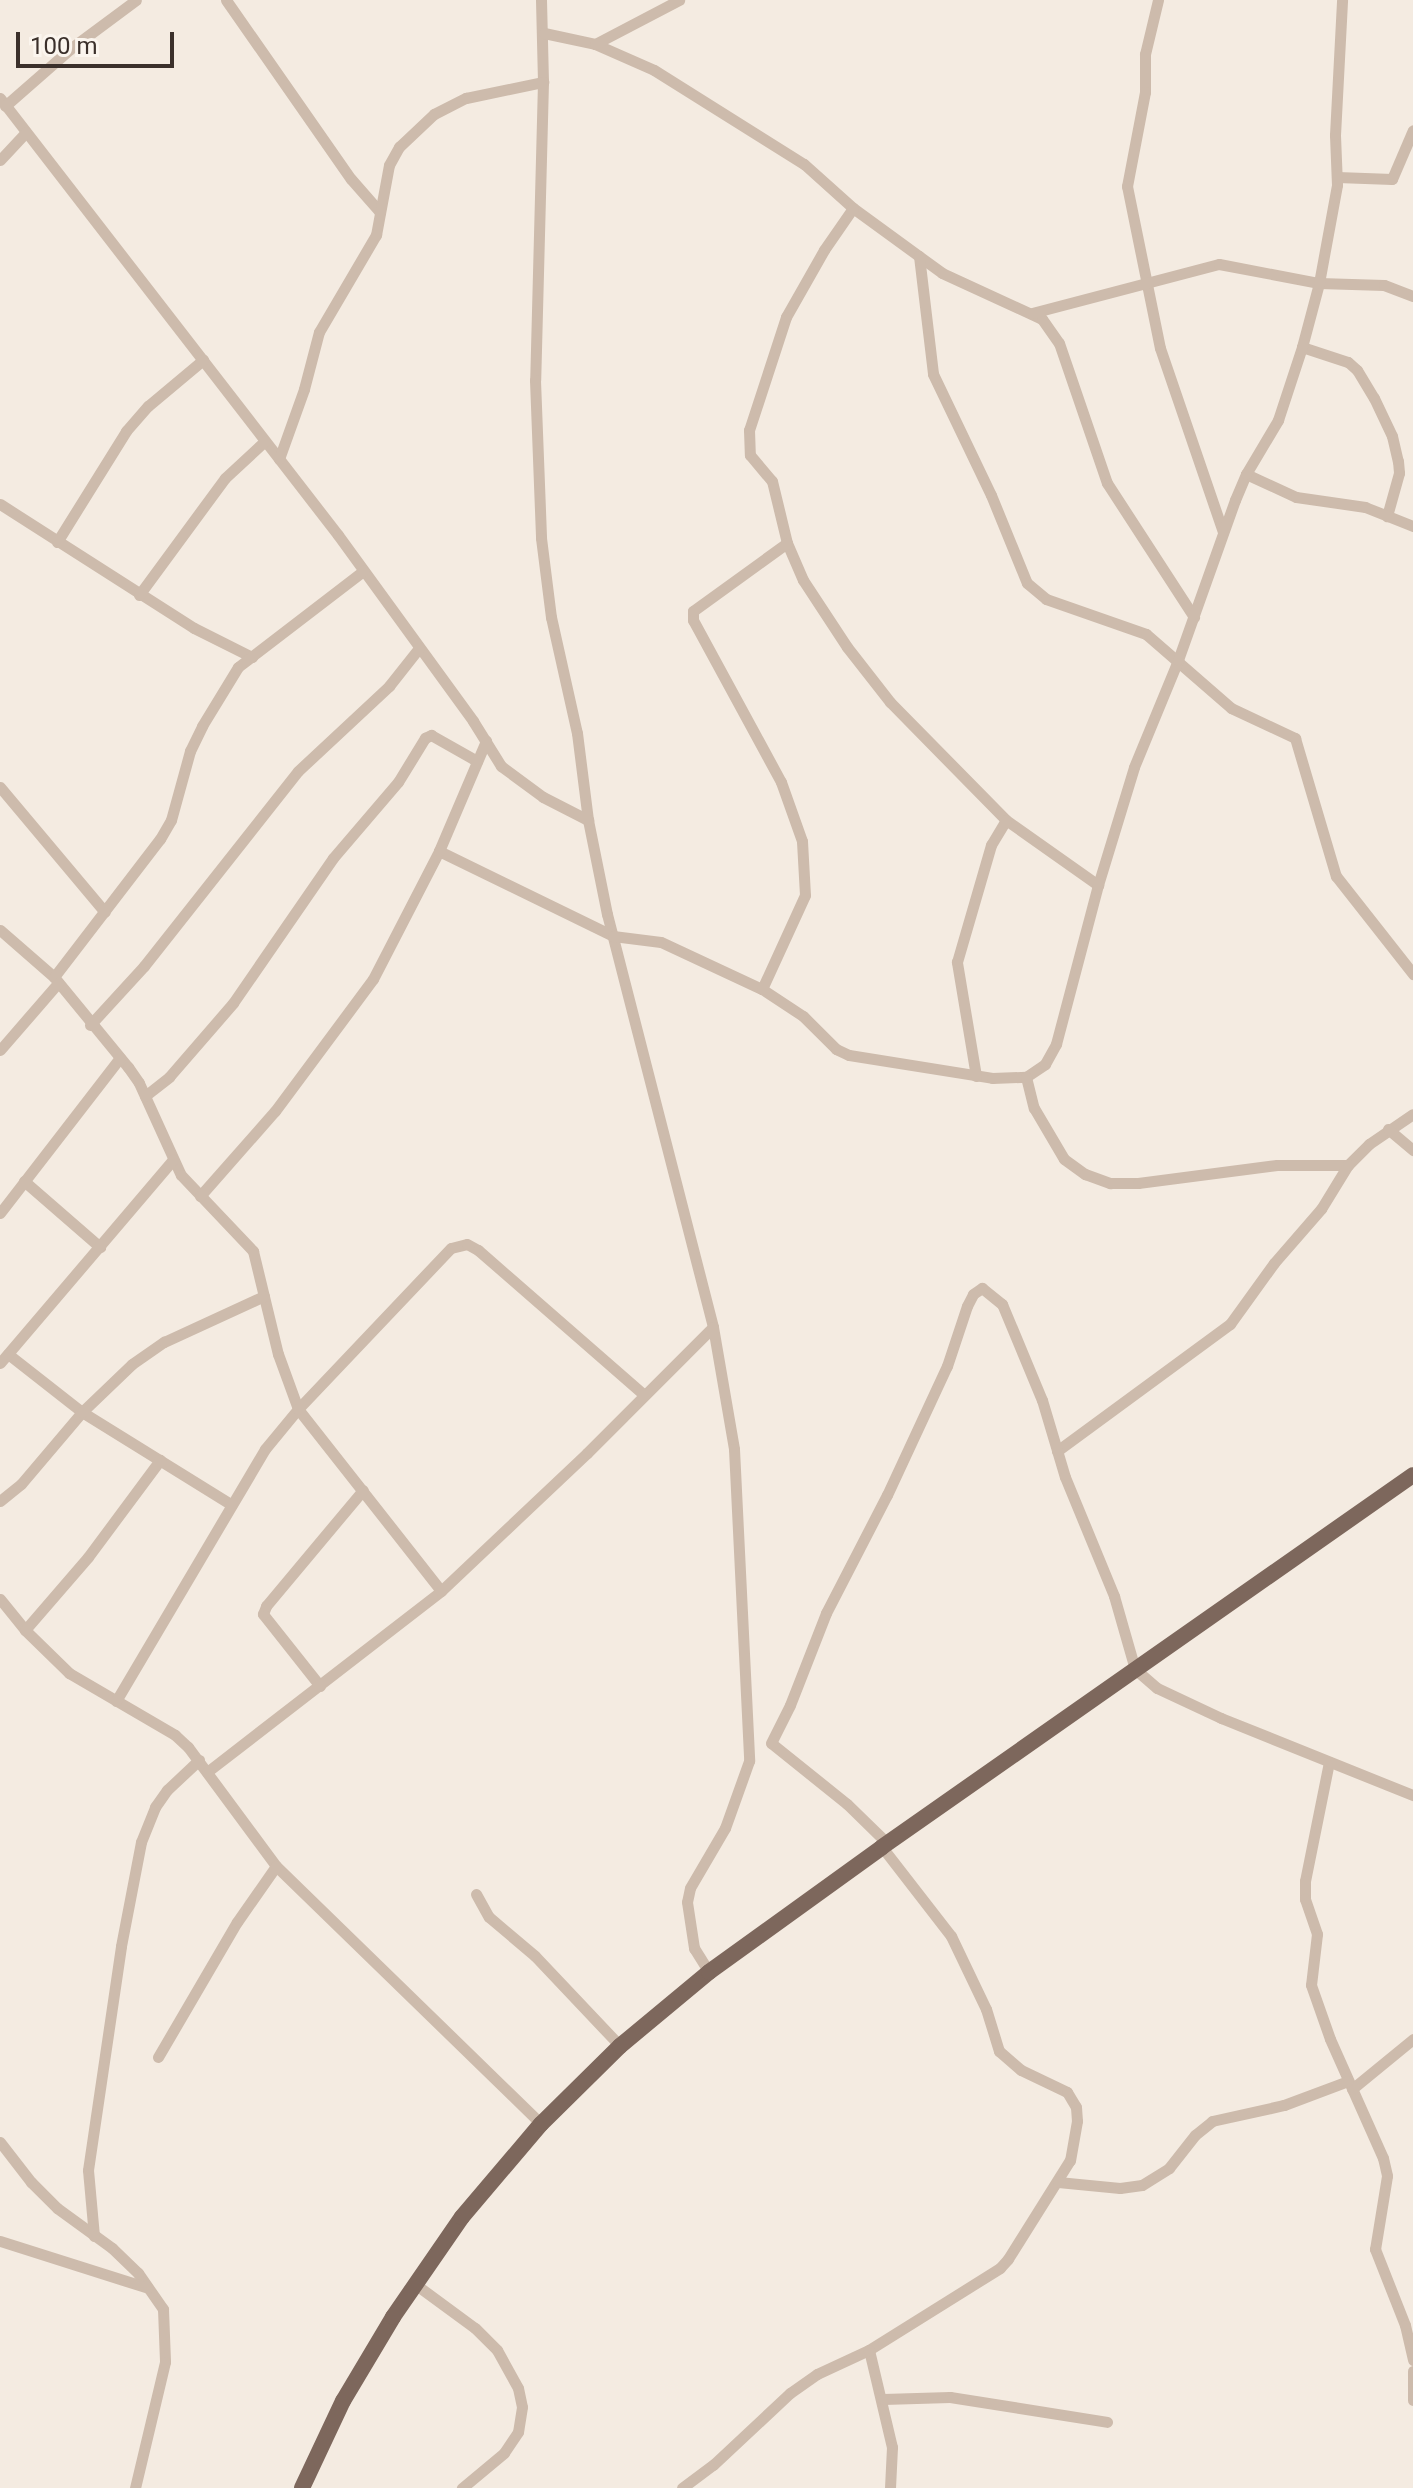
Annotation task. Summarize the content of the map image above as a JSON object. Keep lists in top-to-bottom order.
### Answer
{
  "scale_bar": "100 m"
}
